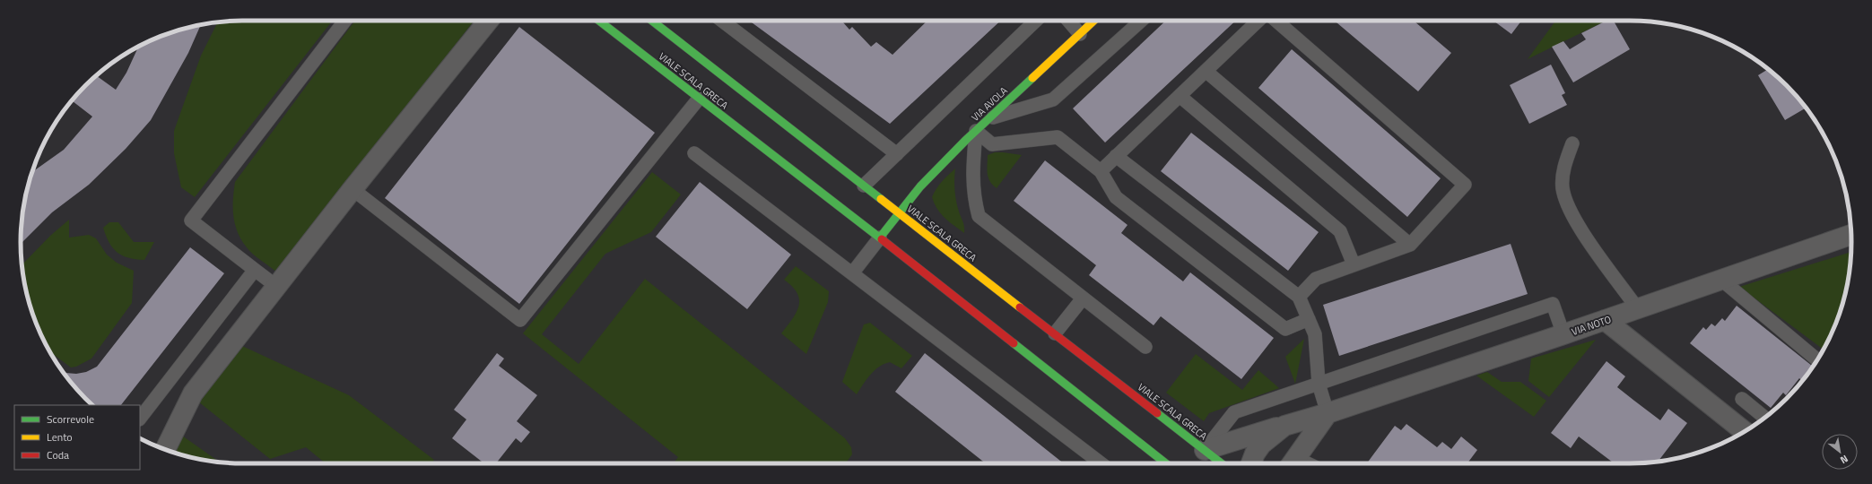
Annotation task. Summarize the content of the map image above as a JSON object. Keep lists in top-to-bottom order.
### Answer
{
  "streets": {
    "main road": ["VIALE SCALA GRECA", "VIA AVOLA"],
    "street": ["VIA NOTO"]
  },
  "crossings": [
    ["VIALE SCALA GRECA", "VIA AVOLA"],
    ["VIALE SCALA GRECA", "VIA NOTO"]
  ],
  "legend": ["Scorrevole", "Lento", "Coda"],
  "north": "bottom right"
}
